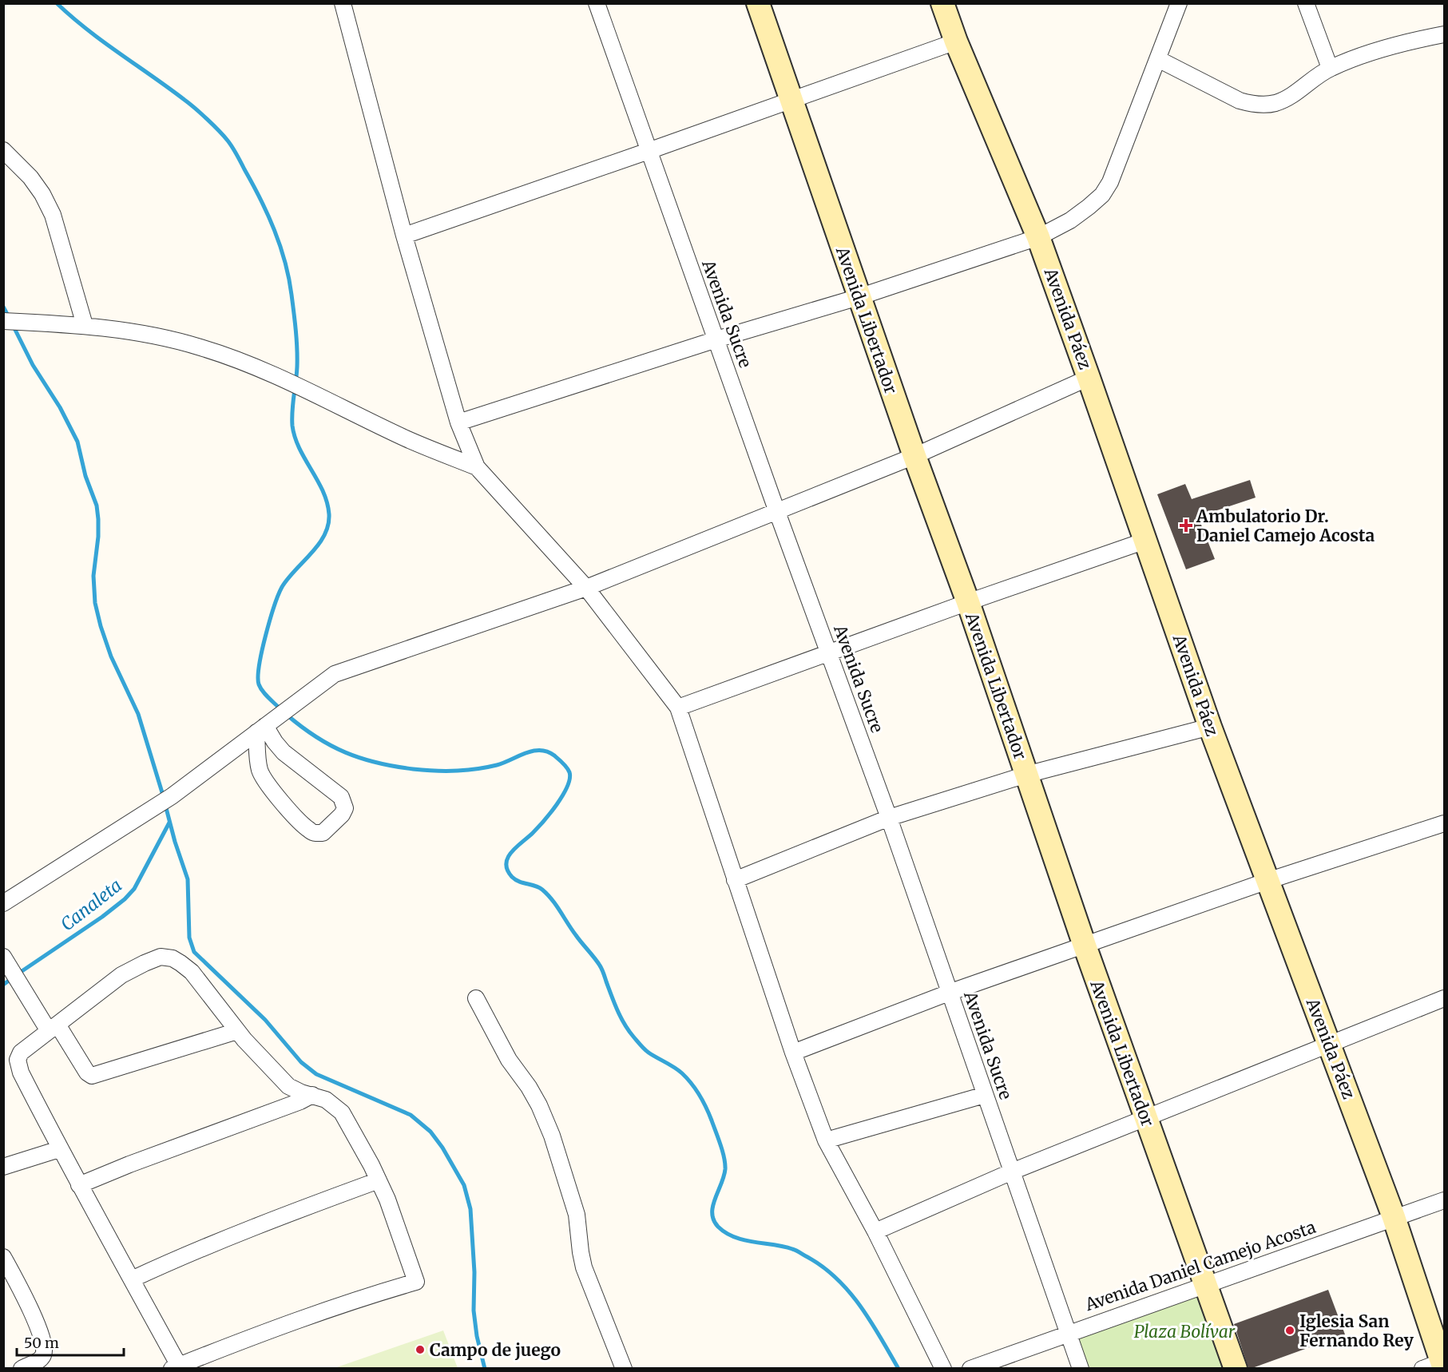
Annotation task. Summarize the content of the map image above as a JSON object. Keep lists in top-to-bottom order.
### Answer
{
  "streets": {
    "main road": ["Avenida Páez", "Avenida Libertador"],
    "street": ["Avenida Sucre", "Avenida Daniel Camejo Acosta"]
  },
  "crossings": [
    ["Avenida Sucre", "Avenida Daniel Camejo Acosta"],
    ["Avenida Páez", "Avenida Daniel Camejo Acosta"],
    ["Avenida Libertador", "Avenida Daniel Camejo Acosta"]
  ],
  "water": ["Canaleta"],
  "parks": ["Plaza Bolívar"],
  "places": {
    "health": ["Ambulatorio Dr. Daniel Camejo Acosta"],
    "other": ["Iglesia San Fernando Rey", "Campo de juego"]
  },
  "scale_bar": "50 m"
}
